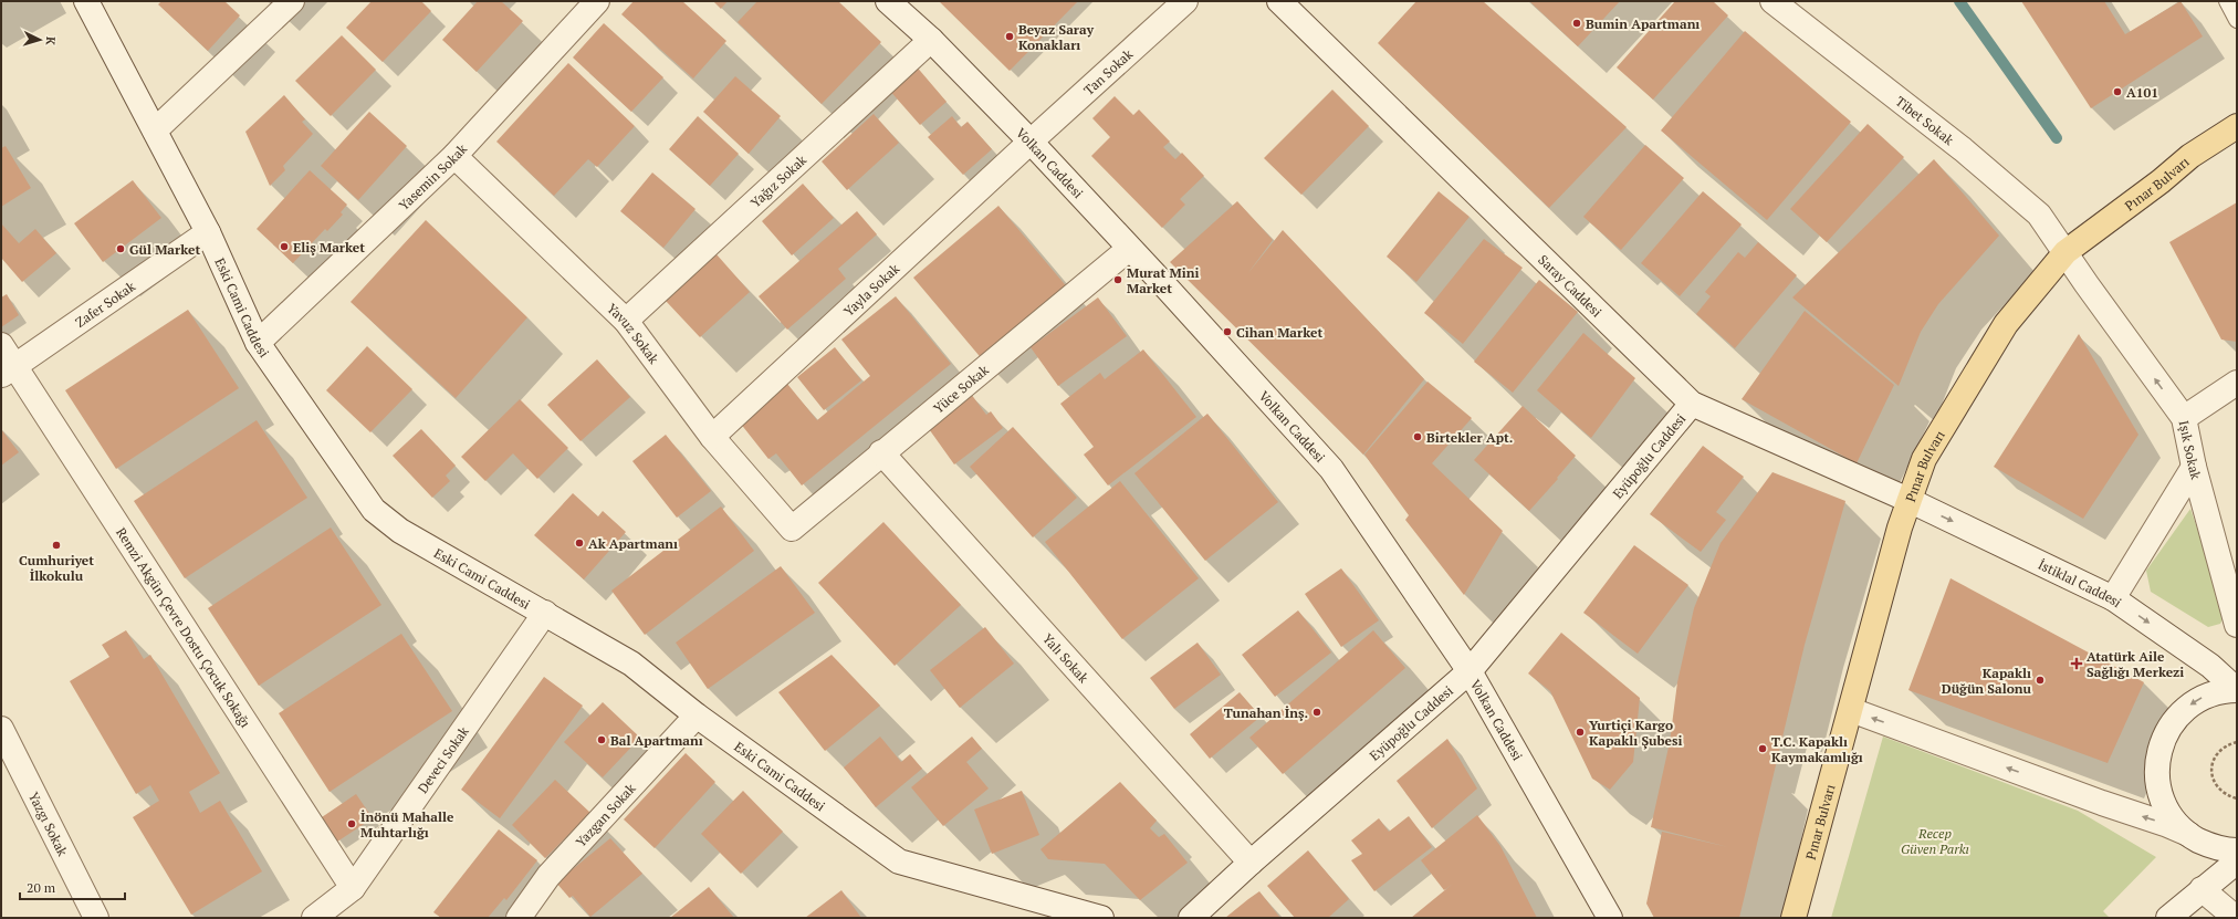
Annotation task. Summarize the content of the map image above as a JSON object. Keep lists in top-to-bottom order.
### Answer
{
  "streets": {
    "main road": ["Pınar Bulvarı"],
    "street": [
      "Tan Sokak",
      "Tibet Sokak",
      "Volkan Caddesi",
      "Yasemin Sokak",
      "Yağız Sokak",
      "Saray Caddesi",
      "Yayla Sokak",
      "Zafer Sokak",
      "Eski Cami Caddesi",
      "Yavuz Sokak",
      "Yüce Sokak",
      "Işık Sokak",
      "Eyüpoğlu Caddesi",
      "İstiklal Caddesi",
      "Remzi Akgün Çevre Dostu Çocuk Sokağı",
      "Yalı Sokak",
      "Deveci Sokak",
      "Yazgan Sokak",
      "Yazgı Sokak"
    ]
  },
  "crossings": [
    ["Tan Sokak", "Volkan Caddesi"],
    ["Tan Sokak", "Yayla Sokak"],
    ["Tibet Sokak", "Pınar Bulvarı"],
    ["Tibet Sokak", "Işık Sokak"],
    ["Volkan Caddesi", "Yağız Sokak"],
    ["Volkan Caddesi", "Yayla Sokak"],
    ["Volkan Caddesi", "Yüce Sokak"],
    ["Volkan Caddesi", "Eyüpoğlu Caddesi"],
    ["Yasemin Sokak", "Eski Cami Caddesi"],
    ["Yasemin Sokak", "Yavuz Sokak"],
    ["Yağız Sokak", "Yavuz Sokak"],
    ["Pınar Bulvarı", "Saray Caddesi"],
    ["Pınar Bulvarı", "Işık Sokak"],
    ["Pınar Bulvarı", "İstiklal Caddesi"],
    ["Saray Caddesi", "Eyüpoğlu Caddesi"],
    ["Saray Caddesi", "İstiklal Caddesi"],
    ["Yayla Sokak", "Yavuz Sokak"],
    ["Zafer Sokak", "Eski Cami Caddesi"],
    ["Zafer Sokak", "Remzi Akgün Çevre Dostu Çocuk Sokağı"],
    ["Eski Cami Caddesi", "Deveci Sokak"],
    ["Eski Cami Caddesi", "Yazgan Sokak"],
    ["Yavuz Sokak", "Yüce Sokak"],
    ["Yüce Sokak", "Yalı Sokak"],
    ["Eyüpoğlu Caddesi", "Yalı Sokak"],
    ["Remzi Akgün Çevre Dostu Çocuk Sokağı", "Deveci Sokak"]
  ],
  "one_way": ["Işık Sokak"],
  "parks": ["Recep Güven Parkı"],
  "places": {
    "other": [
      "Bumin Apartmanı",
      "Beyaz Saray Konakları",
      "A101",
      "Eliş Market",
      "Gül Market",
      "Murat Mini Market",
      "Cihan Market",
      "Birtekler Apt.",
      "Ak Apartmanı",
      "Cumhuriyet İlkokulu",
      "Kapaklı Düğün Salonu",
      "Tunahan İnş.",
      "Yurtiçi Kargo Kapaklı Şubesi",
      "Bal Apartmanı",
      "T.C. Kapaklı Kaymakamlığı",
      "İnönü Mahalle Muhtarlığı"
    ],
    "health": ["Atatürk Aile Sağlığı Merkezi"]
  },
  "scale_bar": "20 m",
  "north": "right"
}
